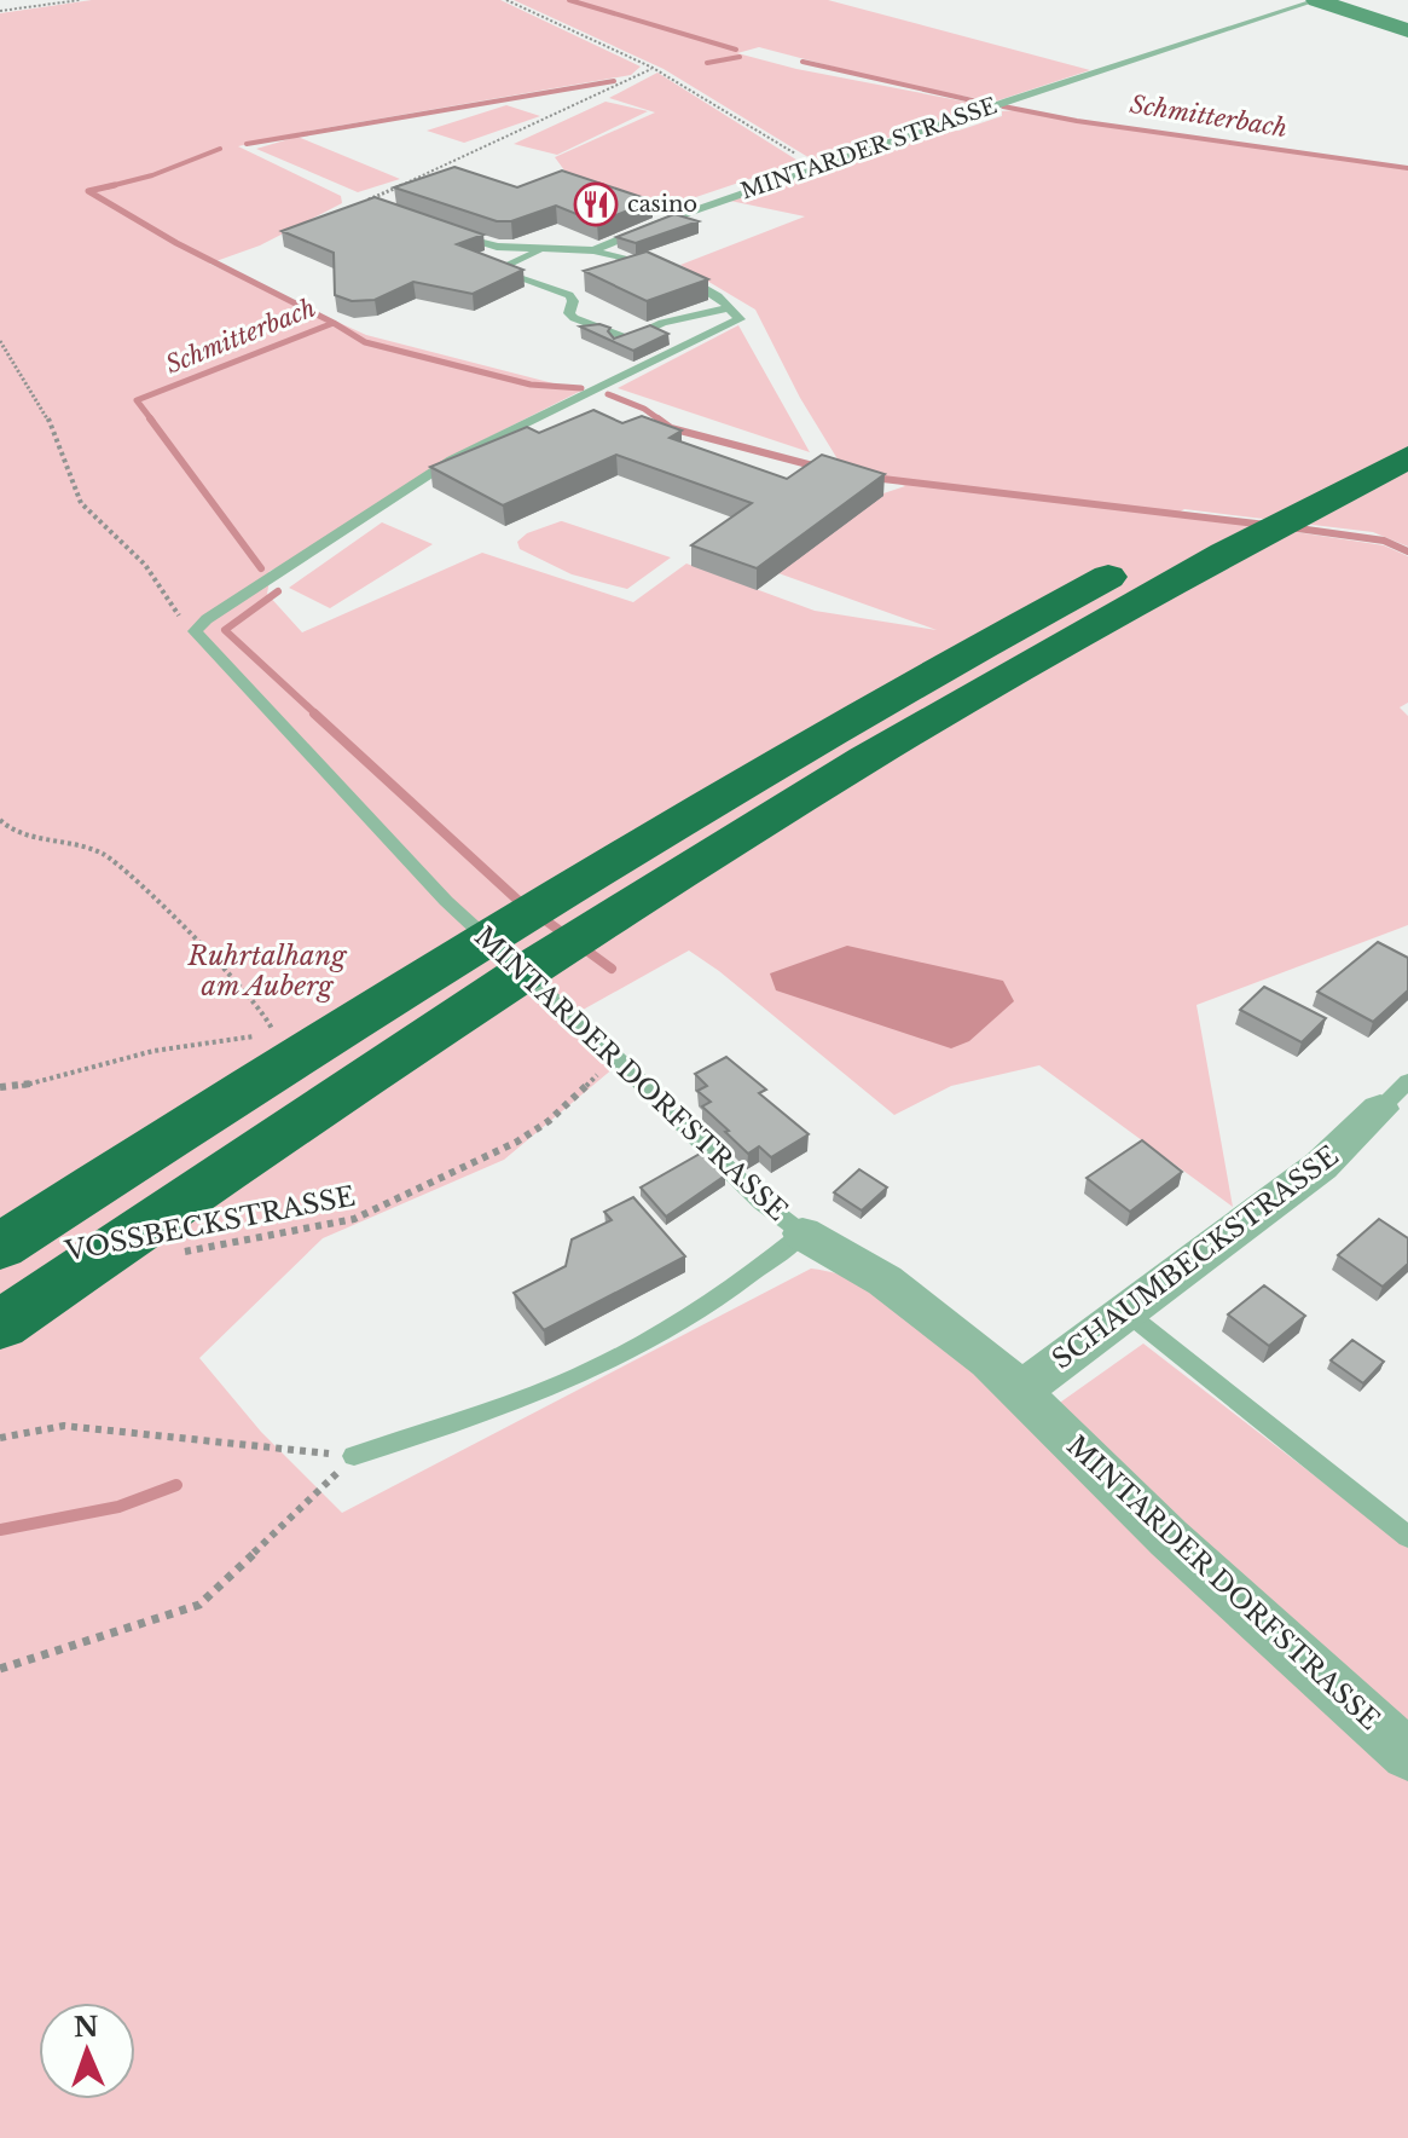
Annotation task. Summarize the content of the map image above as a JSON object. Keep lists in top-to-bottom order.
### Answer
{
  "streets": {
    "main road": ["MINTARDER STRASSE"],
    "street": ["MINTARDER DORFSTRASSE", "SCHAUMBECKSTRASSE"],
    "path": ["VOSSBECKSTRASSE"]
  },
  "crossings": [
    ["MINTARDER DORFSTRASSE", "VOSSBECKSTRASSE"],
    ["MINTARDER DORFSTRASSE", "SCHAUMBECKSTRASSE"]
  ],
  "water": ["Schmitterbach"],
  "parks": ["Ruhrtalhang am Auberg"],
  "places": {
    "restaurant": ["casino"]
  },
  "north": "top"
}
